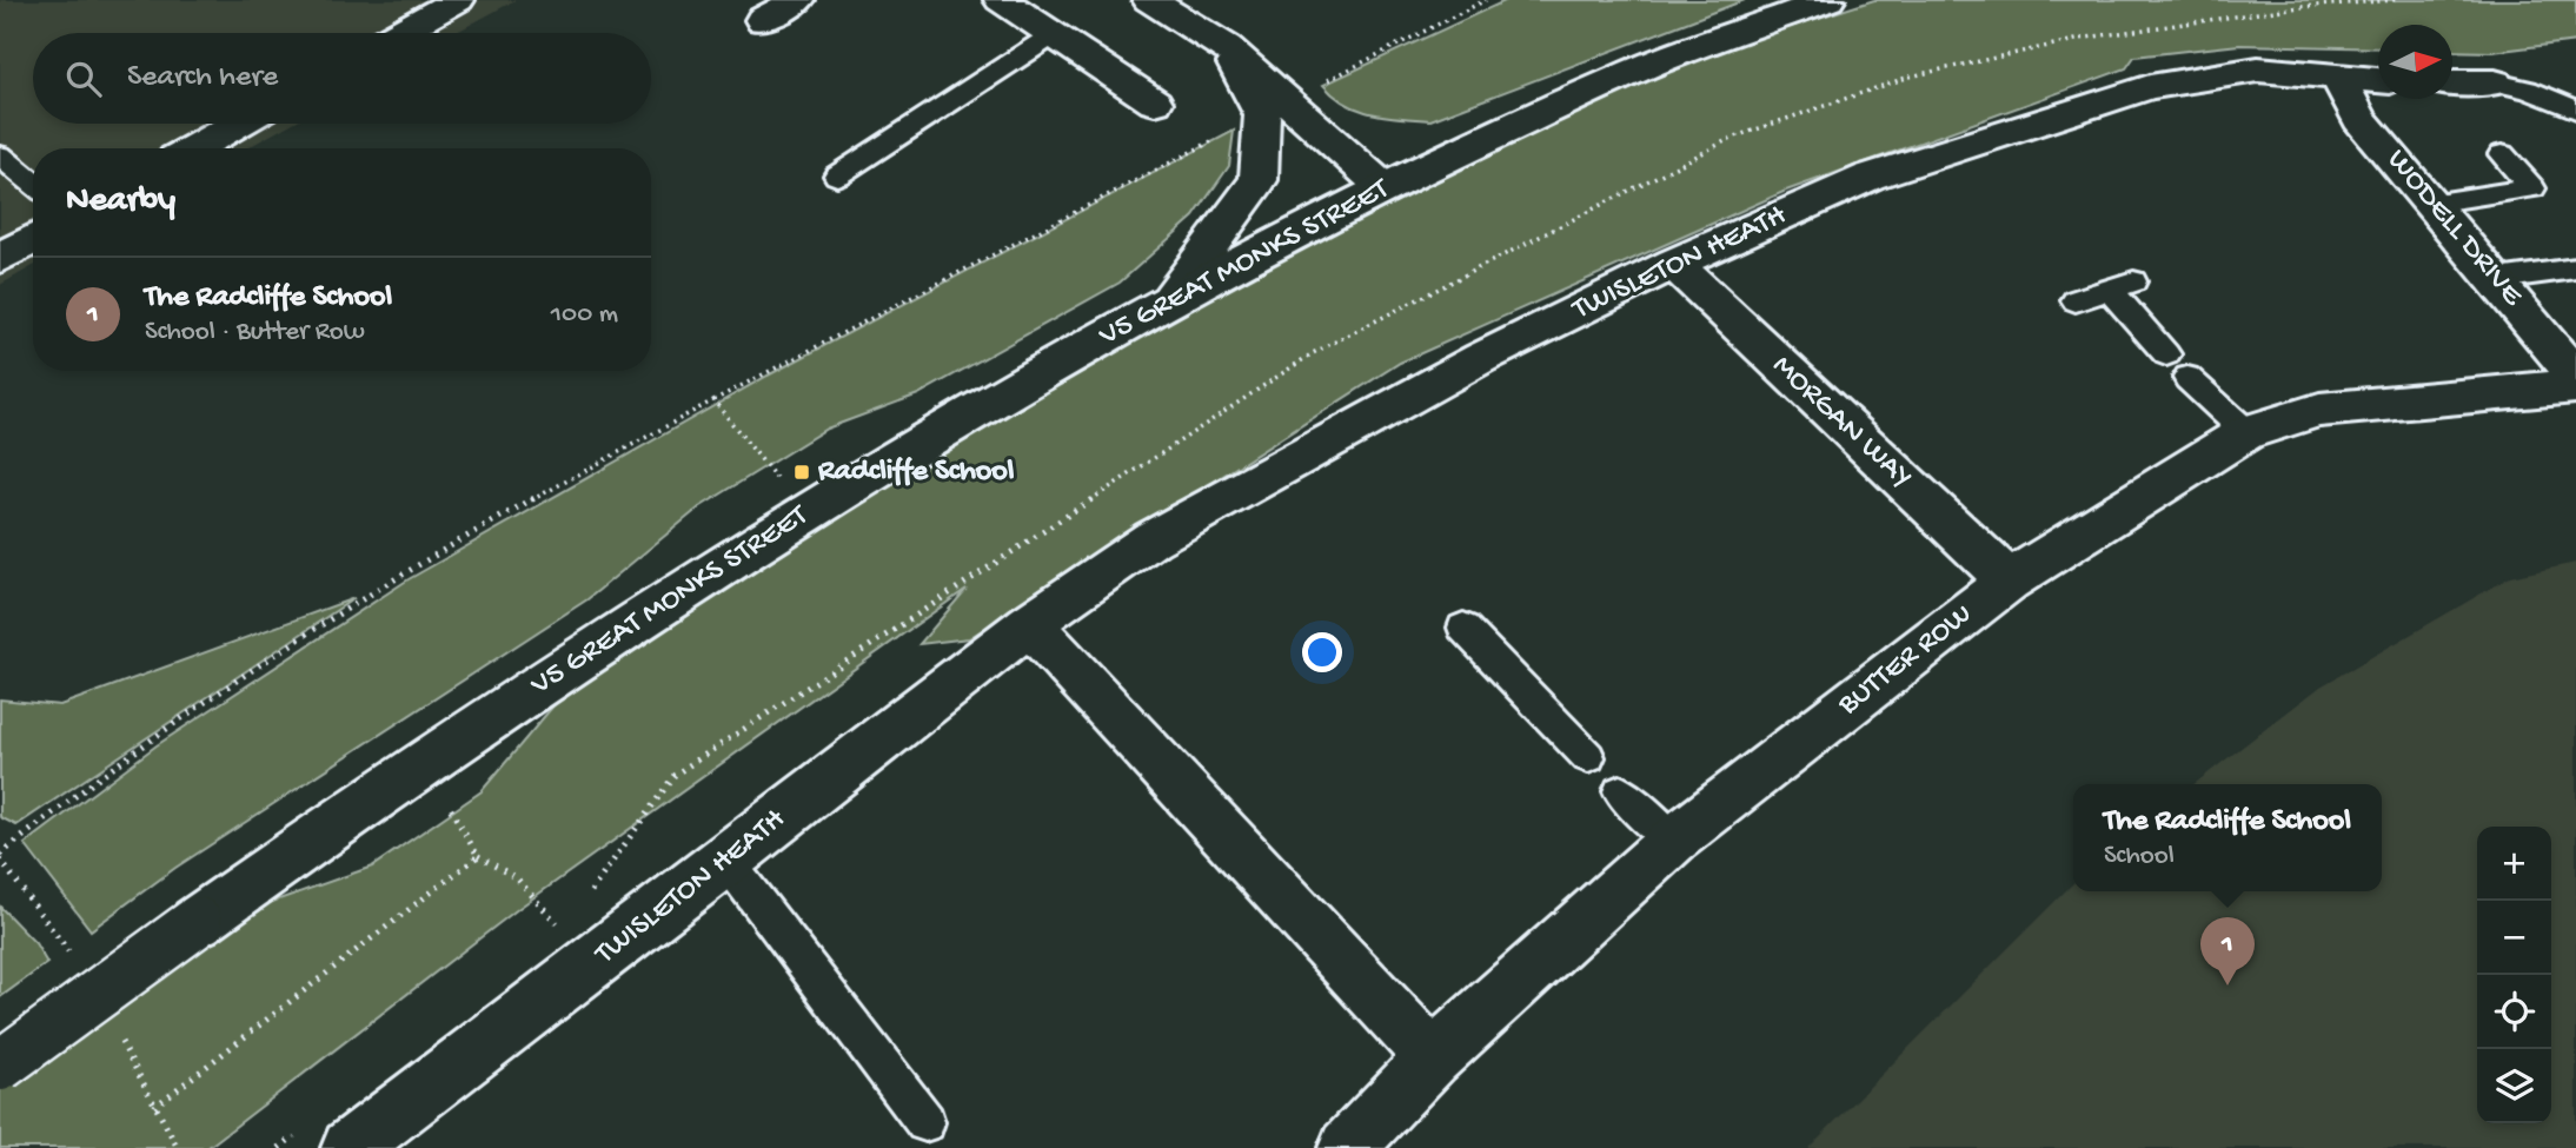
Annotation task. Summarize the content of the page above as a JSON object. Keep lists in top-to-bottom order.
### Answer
{
  "streets": {
    "street": [
      "WODELL DRIVE",
      "V5 GREAT MONKS STREET",
      "TWISLETON HEATH",
      "MORGAN WAY",
      "BUTTER ROW"
    ]
  },
  "crossings": [
    ["WODELL DRIVE", "TWISLETON HEATH"],
    ["TWISLETON HEATH", "MORGAN WAY"],
    ["MORGAN WAY", "BUTTER ROW"]
  ],
  "places": {
    "transit": ["Radcliffe School"]
  },
  "north": "right",
  "page": {
    "search": "Search here",
    "heading": "Nearby",
    "list": [
      {
        "mark": "1",
        "name": "The Radcliffe School",
        "note": "School · Butter Row",
        "value": "100 m"
      }
    ],
    "popup": ["The Radcliffe School", "School"],
    "map_buttons": ["+", "−"],
    "pins": "1"
  }
}
